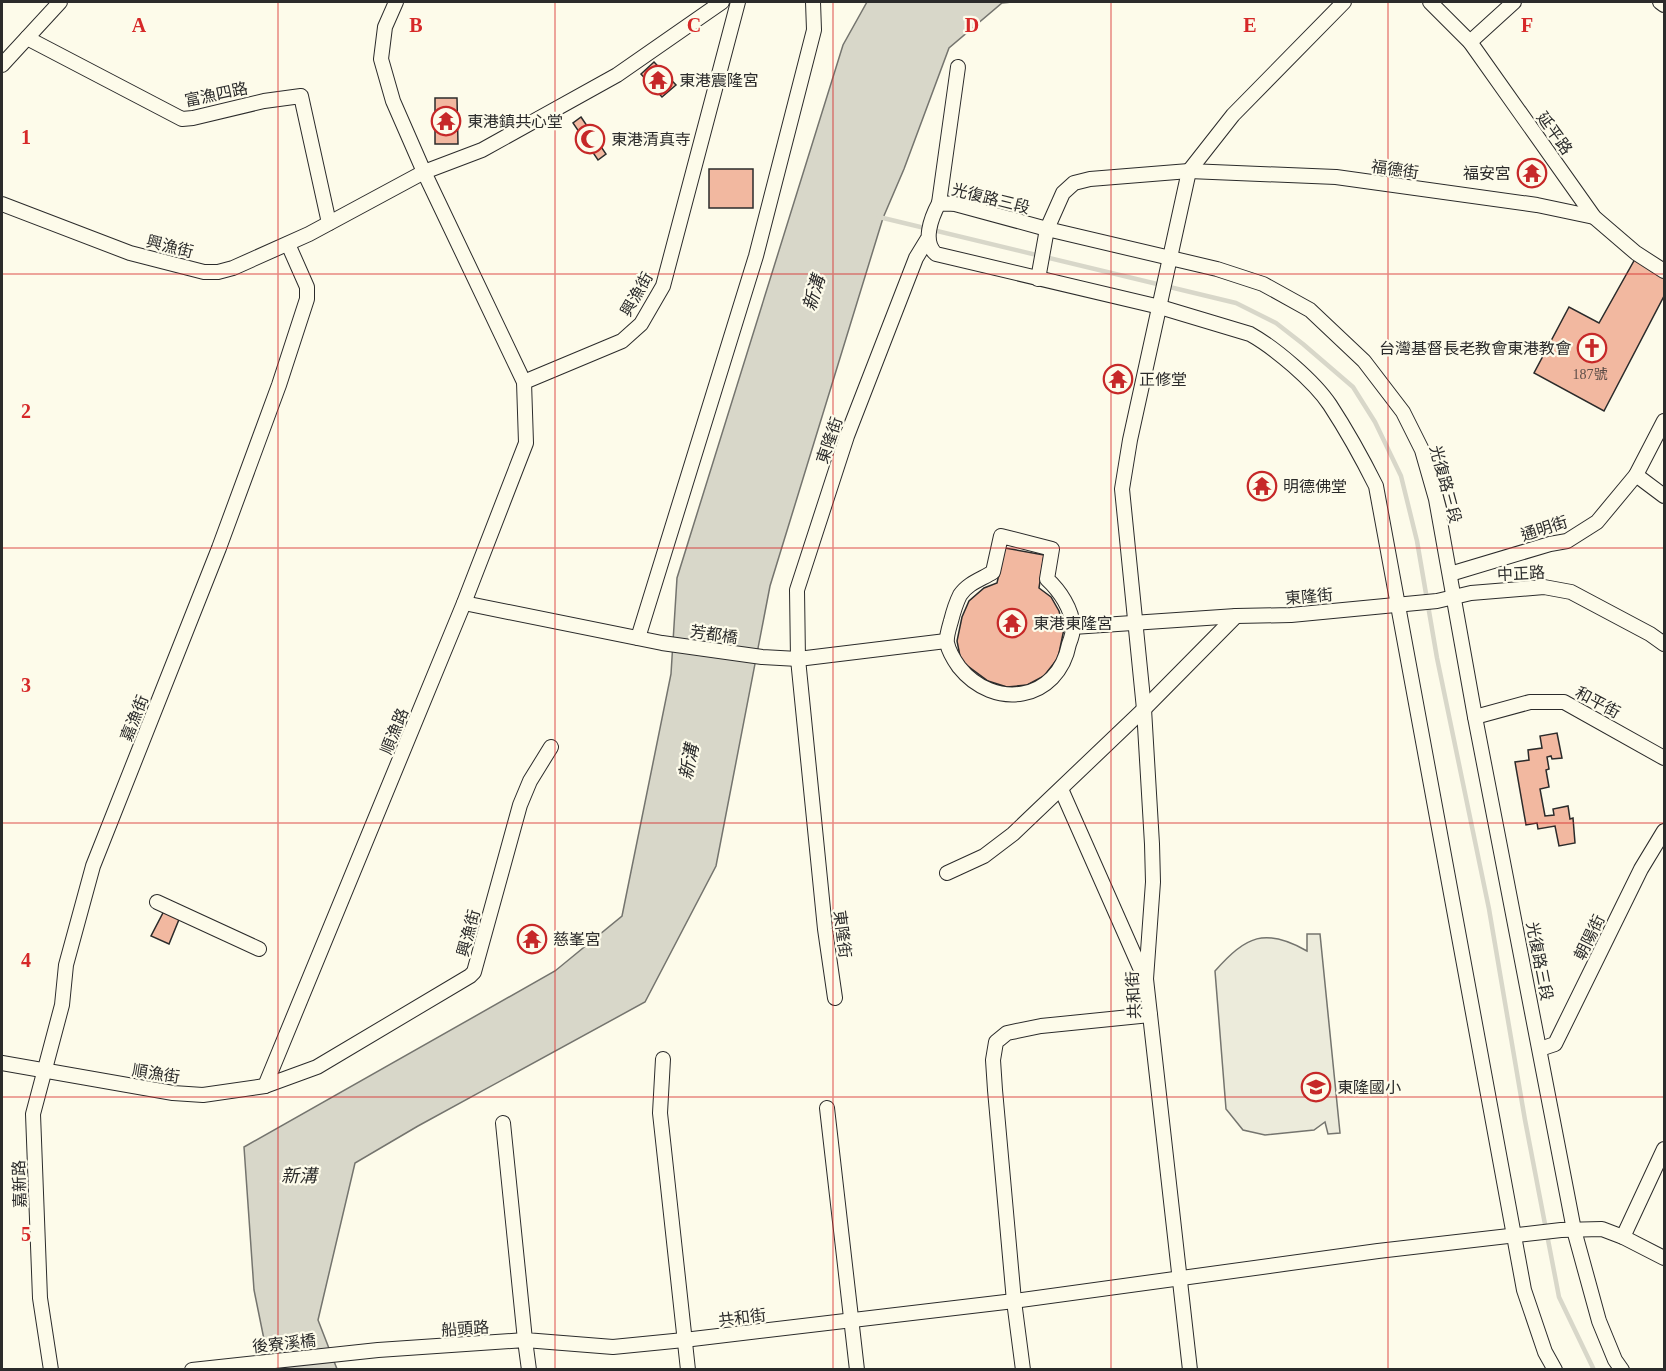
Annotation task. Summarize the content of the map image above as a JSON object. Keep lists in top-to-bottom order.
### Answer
{
  "streets": {
    "street": [
      "富漁四路",
      "延平路",
      "福德街",
      "光復路三段",
      "興漁街",
      "東隆街",
      "通明街",
      "中正路",
      "芳都橋",
      "和平街",
      "嘉漁街",
      "順漁路",
      "朝陽街",
      "共和街",
      "順漁街",
      "嘉新路",
      "船頭路",
      "後寮溪橋"
    ]
  },
  "crossings": [
    ["富漁四路", "興漁街"],
    ["延平路", "福德街"],
    ["福德街", "光復路三段"],
    ["光復路三段", "東隆街"],
    ["光復路三段", "通明街"],
    ["光復路三段", "中正路"],
    ["光復路三段", "和平街"],
    ["光復路三段", "朝陽街"],
    ["光復路三段", "共和街"],
    ["興漁街", "嘉漁街"],
    ["興漁街", "順漁路"],
    ["興漁街", "順漁街"],
    ["東隆街", "中正路"],
    ["東隆街", "芳都橋"],
    ["東隆街", "共和街"],
    ["嘉漁街", "順漁街"],
    ["嘉漁街", "嘉新路"],
    ["順漁路", "順漁街"],
    ["共和街", "船頭路"],
    ["順漁街", "嘉新路"],
    ["船頭路", "後寮溪橋"]
  ],
  "water": ["新溝"],
  "places": {
    "temple": [
      "東港震隆宮",
      "東港鎮共心堂",
      "福安宮",
      "正修堂",
      "明德佛堂",
      "東港東隆宮",
      "慈峯宮"
    ],
    "mosque": ["東港清真寺"],
    "church": ["台灣基督長老教會東港教會"],
    "school or university": ["東隆國小"]
  },
  "house_numbers": ["187號"],
  "grid": {
    "columns": [
      "A",
      "B",
      "C",
      "D",
      "E",
      "F"
    ],
    "rows": [
      "1",
      "2",
      "3",
      "4",
      "5"
    ]
  }
}
